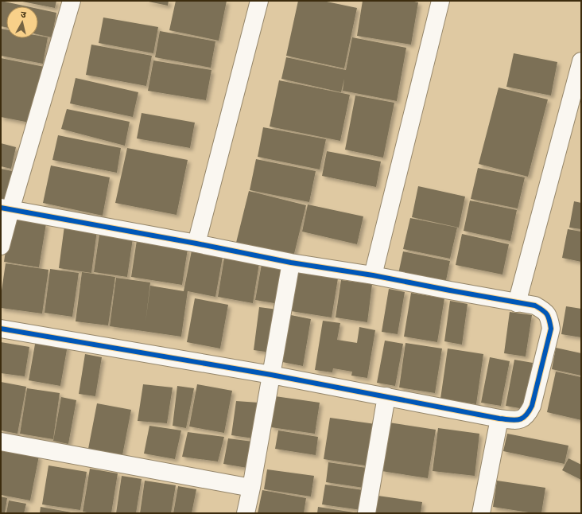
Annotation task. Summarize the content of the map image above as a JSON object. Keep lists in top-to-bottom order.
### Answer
{
  "north": "top"
}
